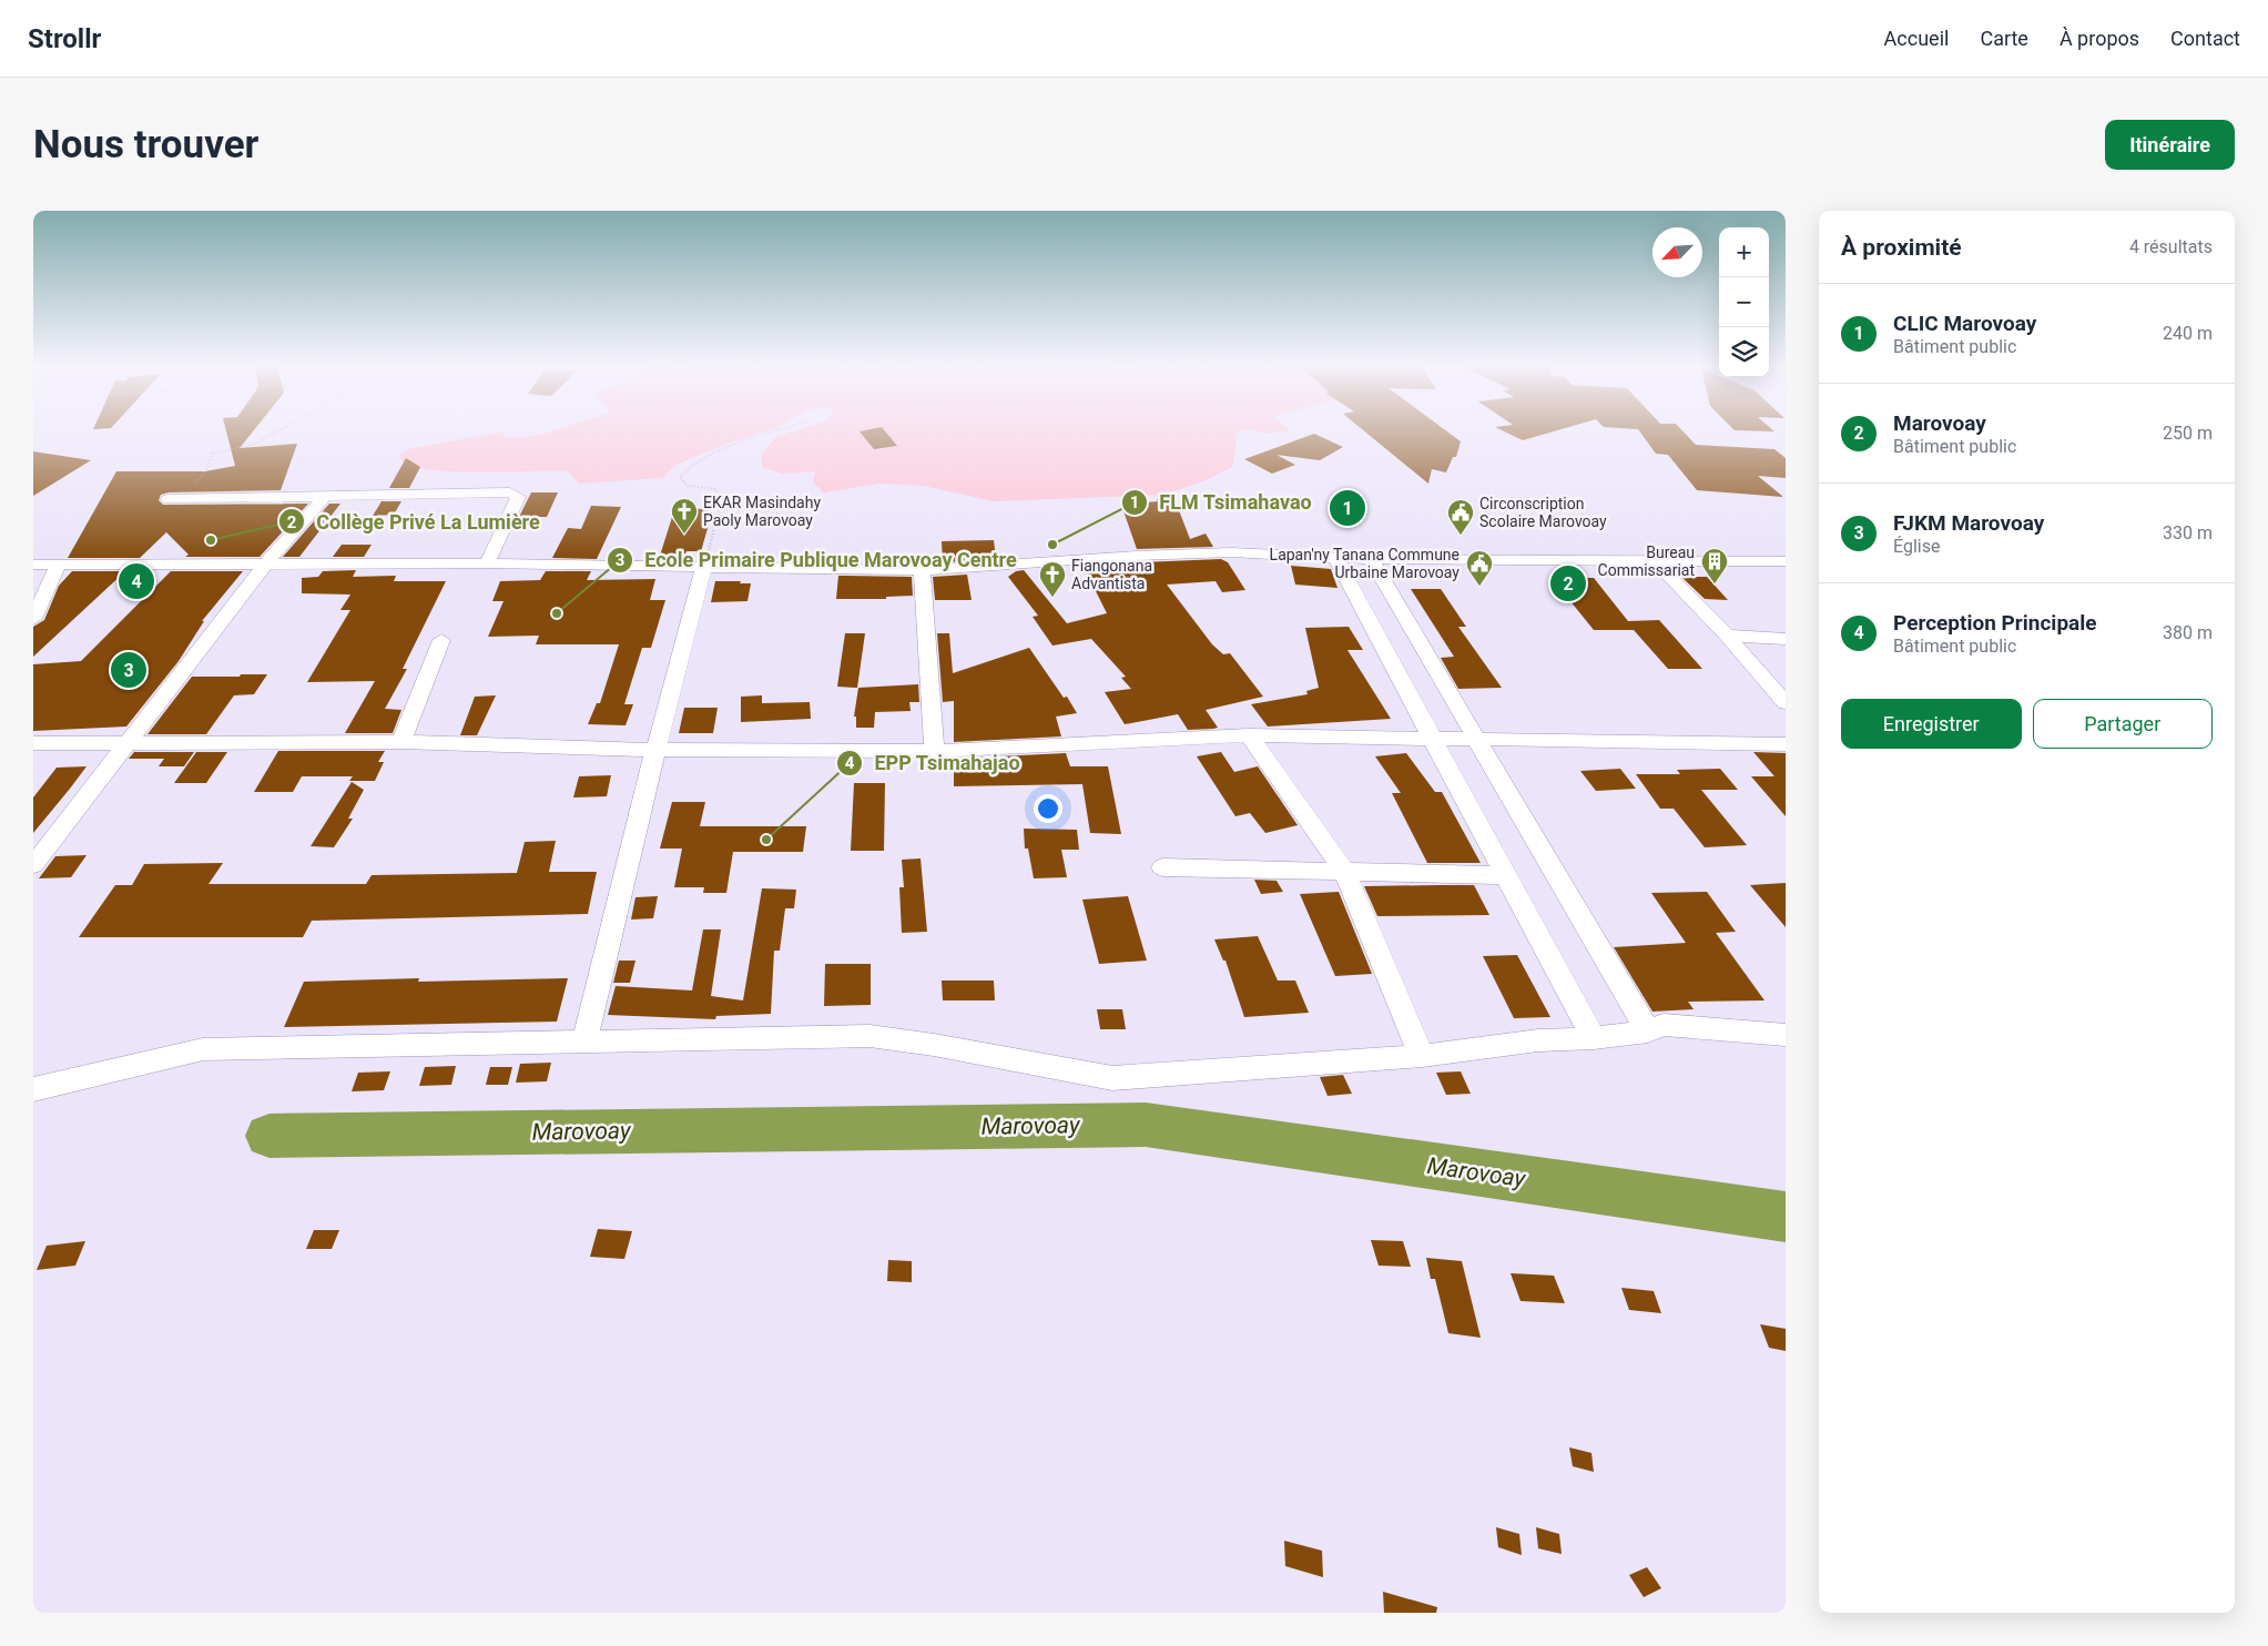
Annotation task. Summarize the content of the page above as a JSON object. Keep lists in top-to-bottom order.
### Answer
{
  "water": ["Marovoay"],
  "places": {
    "church": ["EKAR Masindahy Paoly Marovoay", "Fiangonana Advantista"],
    "public building": ["Circonscription Scolaire Marovoay", "Lapan'ny Tanana Commune Urbaine Marovoay"],
    "other": [
      "Collège Privé La Lumière",
      "FLM Tsimahavao",
      "Ecole Primaire Publique Marovoay Centre",
      "EPP Tsimahajao"
    ],
    "building": ["Bureau Commissariat"]
  },
  "north": "bottom left",
  "page": {
    "header": "Strollr",
    "nav": [
      "Accueil",
      "Carte",
      "À propos",
      "Contact"
    ],
    "buttons": [
      "Itinéraire",
      ["Enregistrer", "Partager"]
    ],
    "title": "Nous trouver",
    "heading": ["À proximité", "4 résultats"],
    "map_buttons": ["+", "−"],
    "list": [
      {
        "mark": "1",
        "name": "CLIC Marovoay",
        "note": "Bâtiment public",
        "value": "240 m"
      },
      {
        "mark": "2",
        "name": "Marovoay",
        "note": "Bâtiment public",
        "value": "250 m"
      },
      {
        "mark": "3",
        "name": "FJKM Marovoay",
        "note": "Église",
        "value": "330 m"
      },
      {
        "mark": "4",
        "name": "Perception Principale",
        "note": "Bâtiment public",
        "value": "380 m"
      }
    ],
    "pins": [
      "1",
      "4",
      "2",
      "3"
    ]
  }
}
